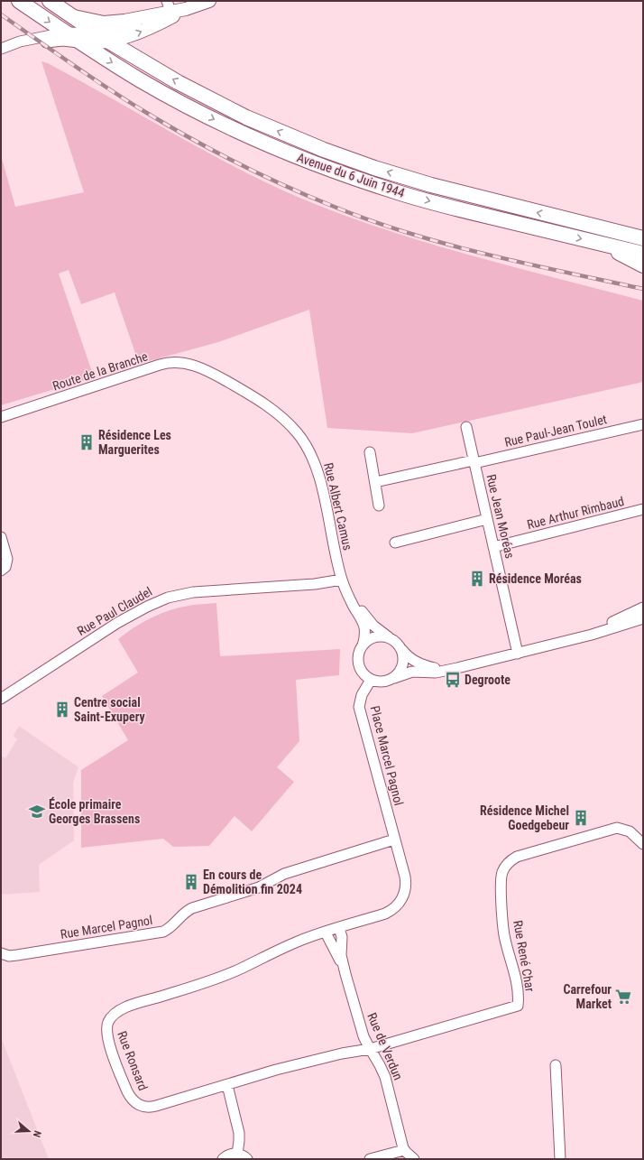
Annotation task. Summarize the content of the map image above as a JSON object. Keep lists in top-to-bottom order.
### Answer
{
  "streets": {
    "main road": ["Avenue du 6 Juin 1944"],
    "street": [
      "Route de la Branche",
      "Rue Paul-Jean Toulet",
      "Rue Albert Camus",
      "Rue Arthur Rimbaud",
      "Rue Jean Moréas",
      "Rue Paul Claudel",
      "Place Marcel Pagnol",
      "Rue Marcel Pagnol",
      "Rue René Char",
      "Rue de Verdun",
      "Rue Ronsard"
    ]
  },
  "crossings": [
    ["Route de la Branche", "Rue Albert Camus"],
    ["Rue Paul-Jean Toulet", "Rue Jean Moréas"],
    ["Rue Albert Camus", "Rue Paul Claudel"],
    ["Rue Albert Camus", "Place Marcel Pagnol"],
    ["Rue Arthur Rimbaud", "Rue Jean Moréas"],
    ["Place Marcel Pagnol", "Rue Marcel Pagnol"],
    ["Rue René Char", "Rue de Verdun"],
    ["Rue René Char", "Rue Ronsard"],
    ["Rue de Verdun", "Rue Ronsard"]
  ],
  "places": {
    "building": [
      "Résidence Les Marguerites",
      "Résidence Moréas",
      "Centre social Saint-Exupery",
      "Résidence Michel Goedgebeur",
      "En cours de Démolition fin 2024"
    ],
    "bus stop": ["Degroote"],
    "school or university": ["École primaire Georges Brassens"],
    "supermarket": ["Carrefour Market"]
  },
  "north": "right"
}
